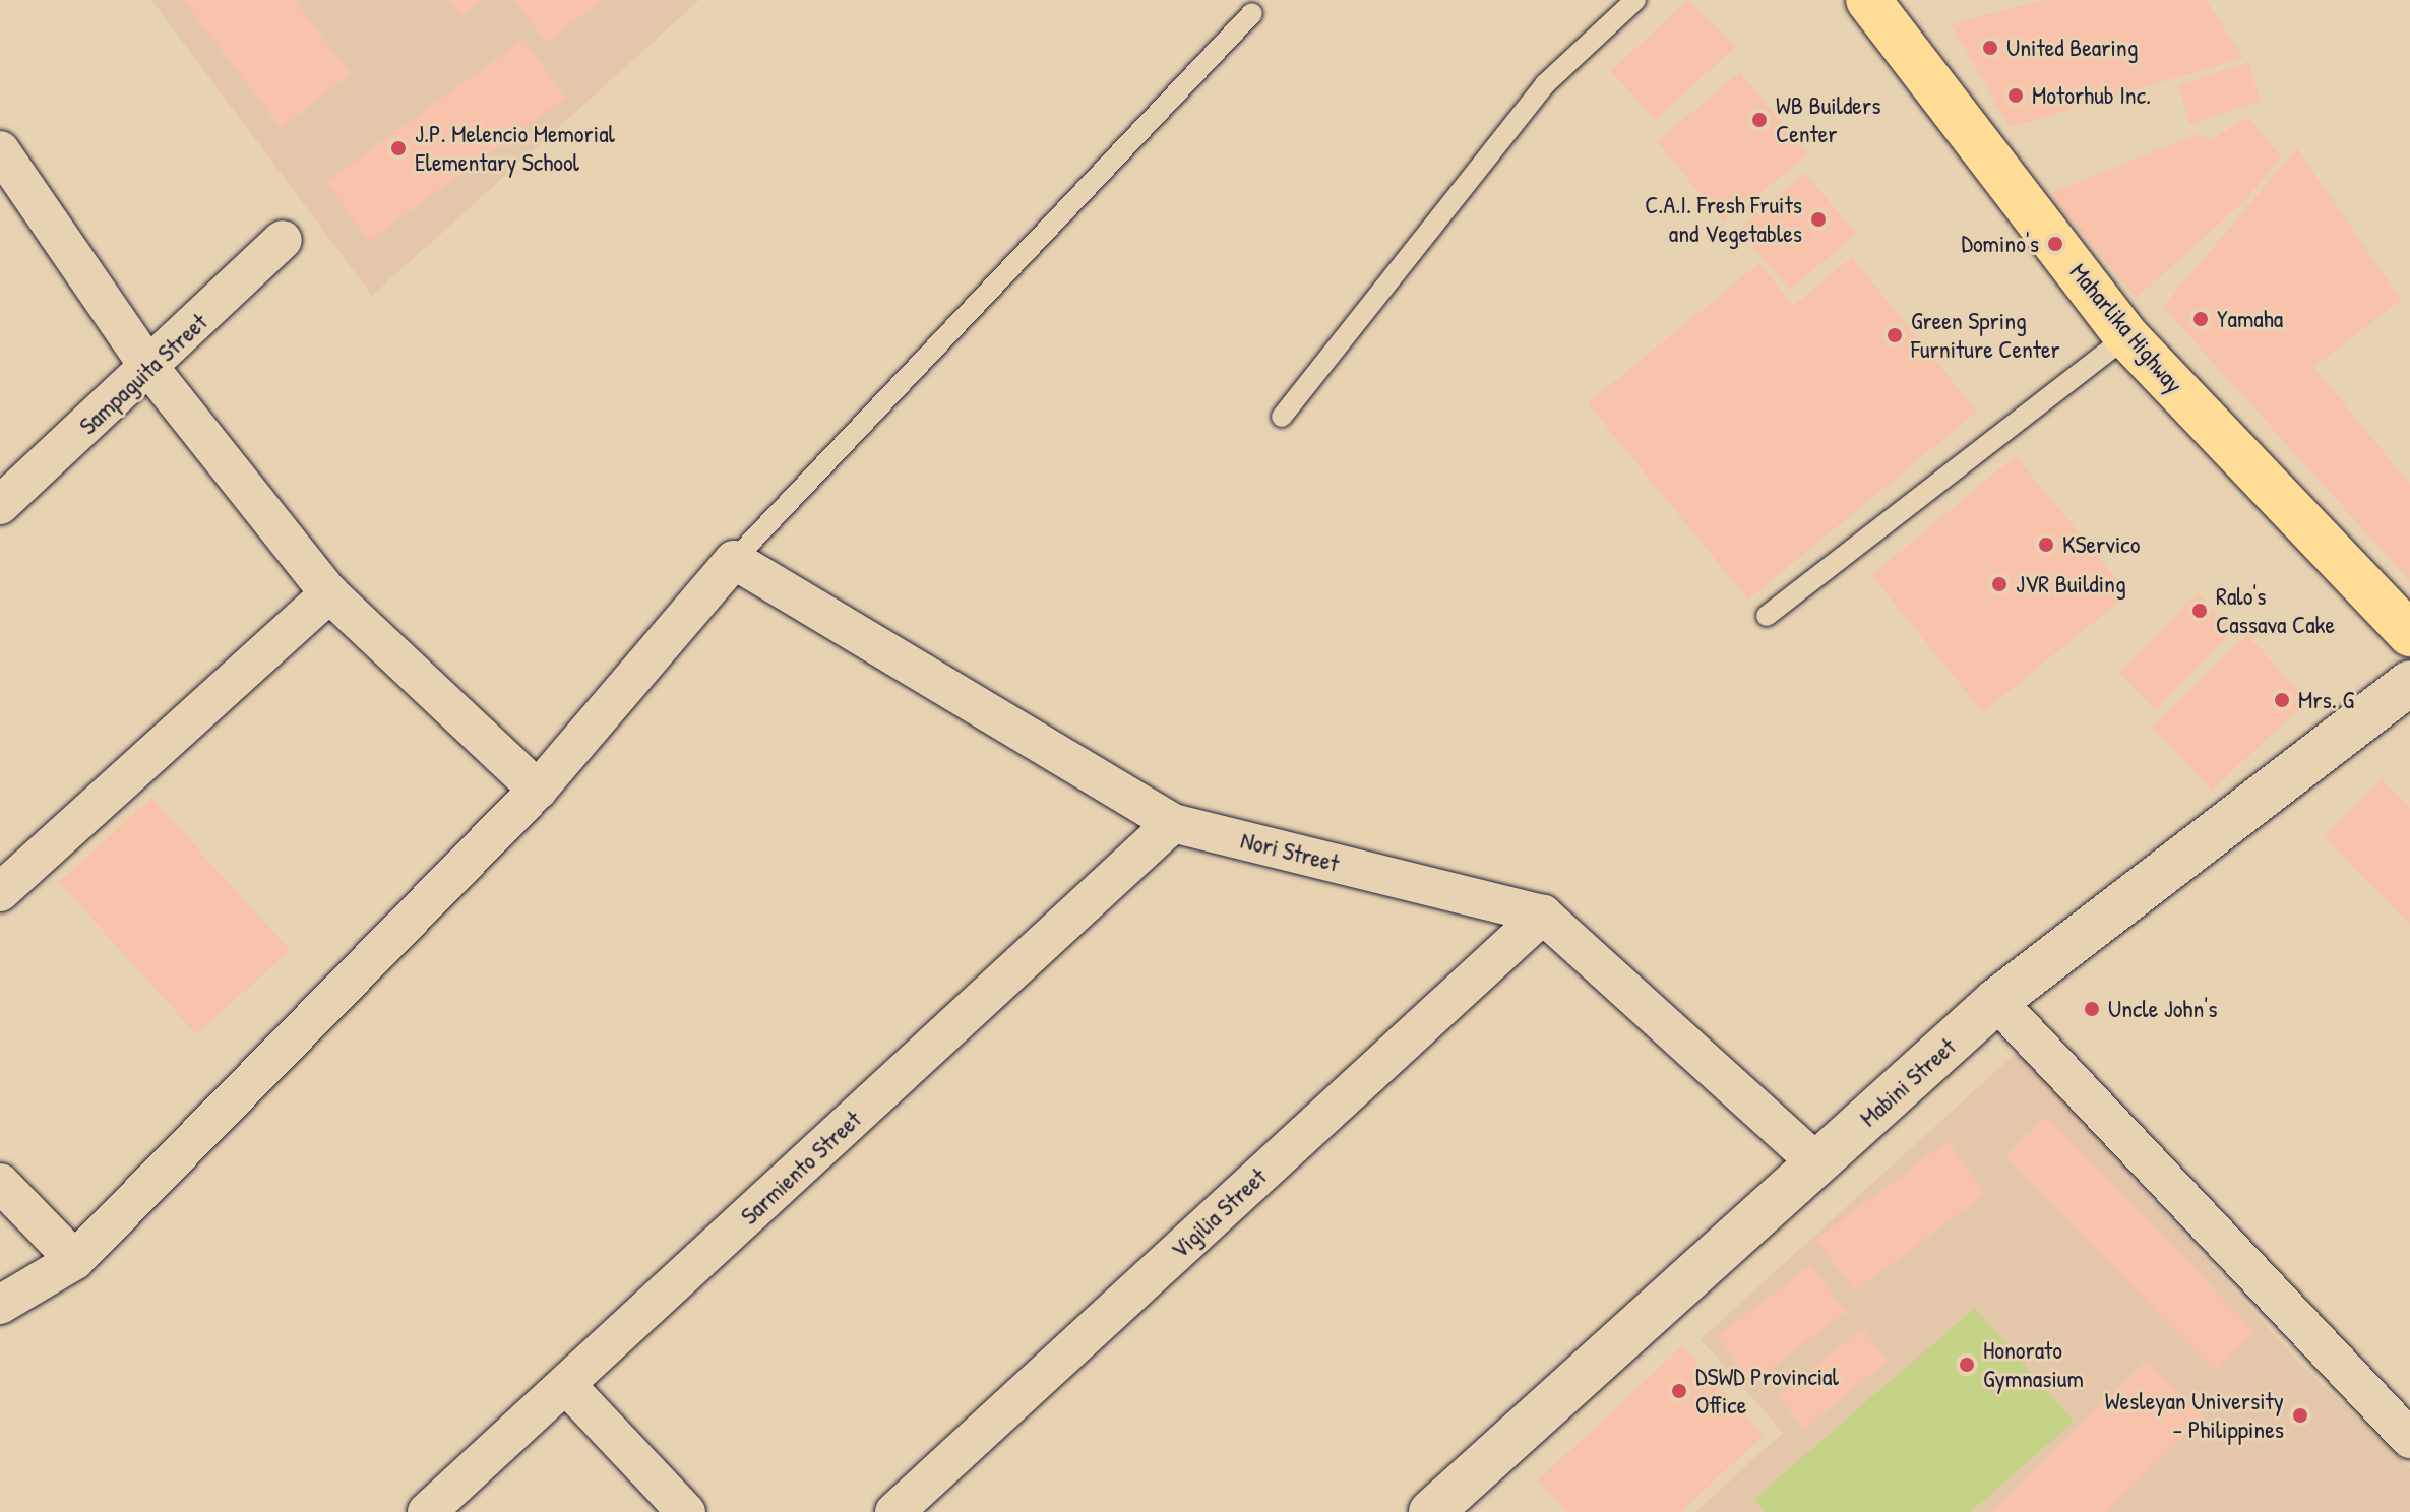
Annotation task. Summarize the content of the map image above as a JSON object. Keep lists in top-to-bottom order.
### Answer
{
  "streets": {
    "main road": ["Maharlika Highway", "Mabini Street"],
    "street": [
      "Sampaguita Street",
      "Nori Street",
      "Sarmiento Street",
      "Vigilia Street"
    ]
  },
  "crossings": [
    ["Nori Street", "Mabini Street"],
    ["Nori Street", "Sarmiento Street"],
    ["Nori Street", "Vigilia Street"]
  ],
  "places": [
    "United Bearing",
    "Motorhub Inc.",
    "WB Builders Center",
    "J.P. Melencio Memorial Elementary School",
    "C.A.I. Fresh Fruits and Vegetables",
    "Domino's",
    "Yamaha",
    "Green Spring Furniture Center",
    "KServico",
    "JVR Building",
    "Ralo's Cassava Cake",
    "Mrs. G",
    "Uncle John's",
    "Honorato Gymnasium",
    "DSWD Provincial Office",
    "Wesleyan University - Philippines"
  ]
}
